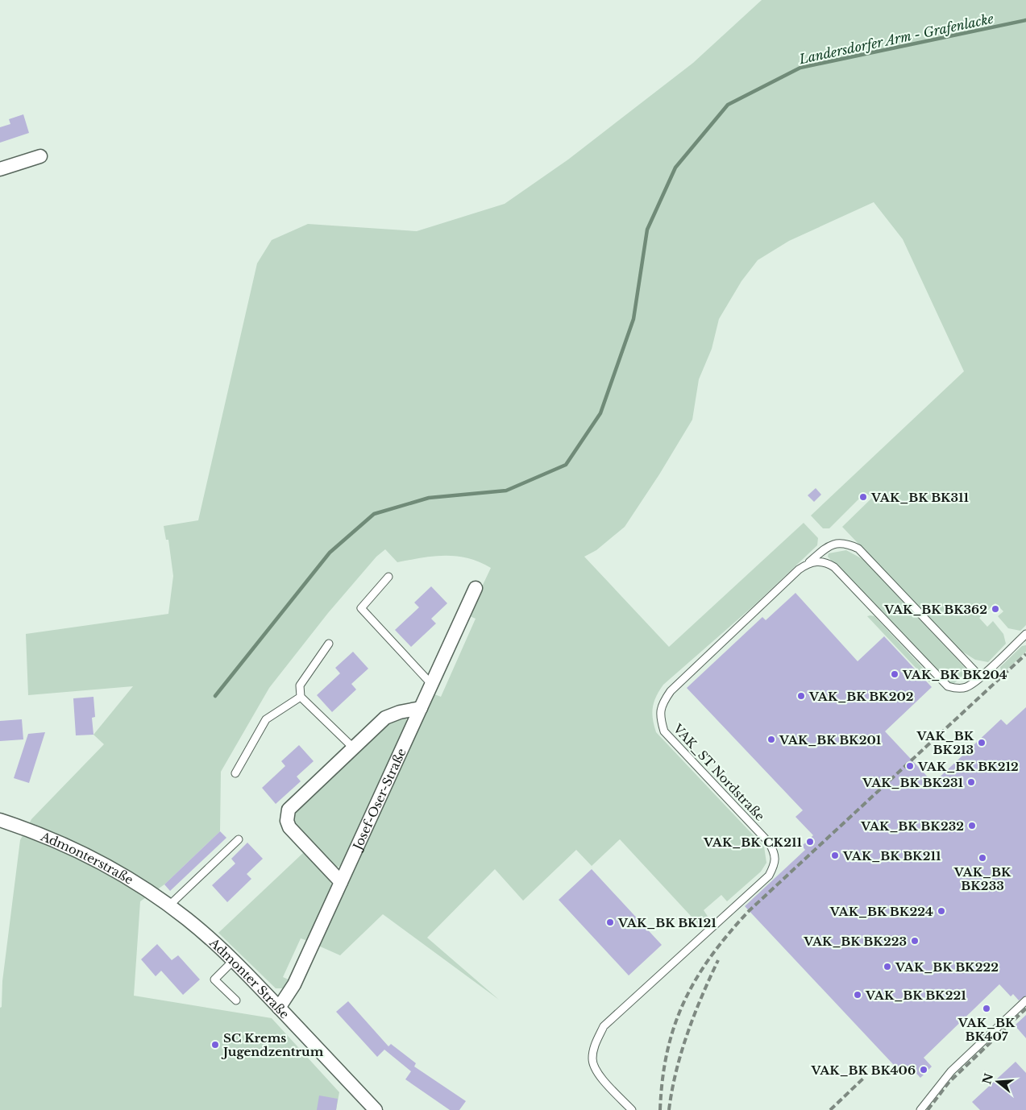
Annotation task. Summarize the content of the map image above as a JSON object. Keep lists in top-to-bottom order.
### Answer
{
  "streets": {
    "street": ["Josef-Oser-Straße", "Admonterstraße", "Admonter Straße"],
    "lane": ["VAK_ST Nordstraße"]
  },
  "crossings": [
    ["Josef-Oser-Straße", "Admonter Straße"],
    ["Admonterstraße", "Admonter Straße"]
  ],
  "water": ["Landersdorfer Arm - Grafenlacke"],
  "places": [
    "VAK_BK BK311",
    "VAK_BK BK362",
    "VAK_BK BK204",
    "VAK_BK BK202",
    "VAK_BK BK201",
    "VAK_BK BK213",
    "VAK_BK BK212",
    "VAK_BK BK231",
    "VAK_BK BK232",
    "VAK_BK CK211",
    "VAK_BK BK211",
    "VAK_BK BK233",
    "VAK_BK BK224",
    "VAK_BK BK121",
    "VAK_BK BK223",
    "VAK_BK BK222",
    "VAK_BK BK221",
    "VAK_BK BK407",
    "SC Krems Jugendzentrum",
    "VAK_BK BK406"
  ],
  "north": "left"
}
